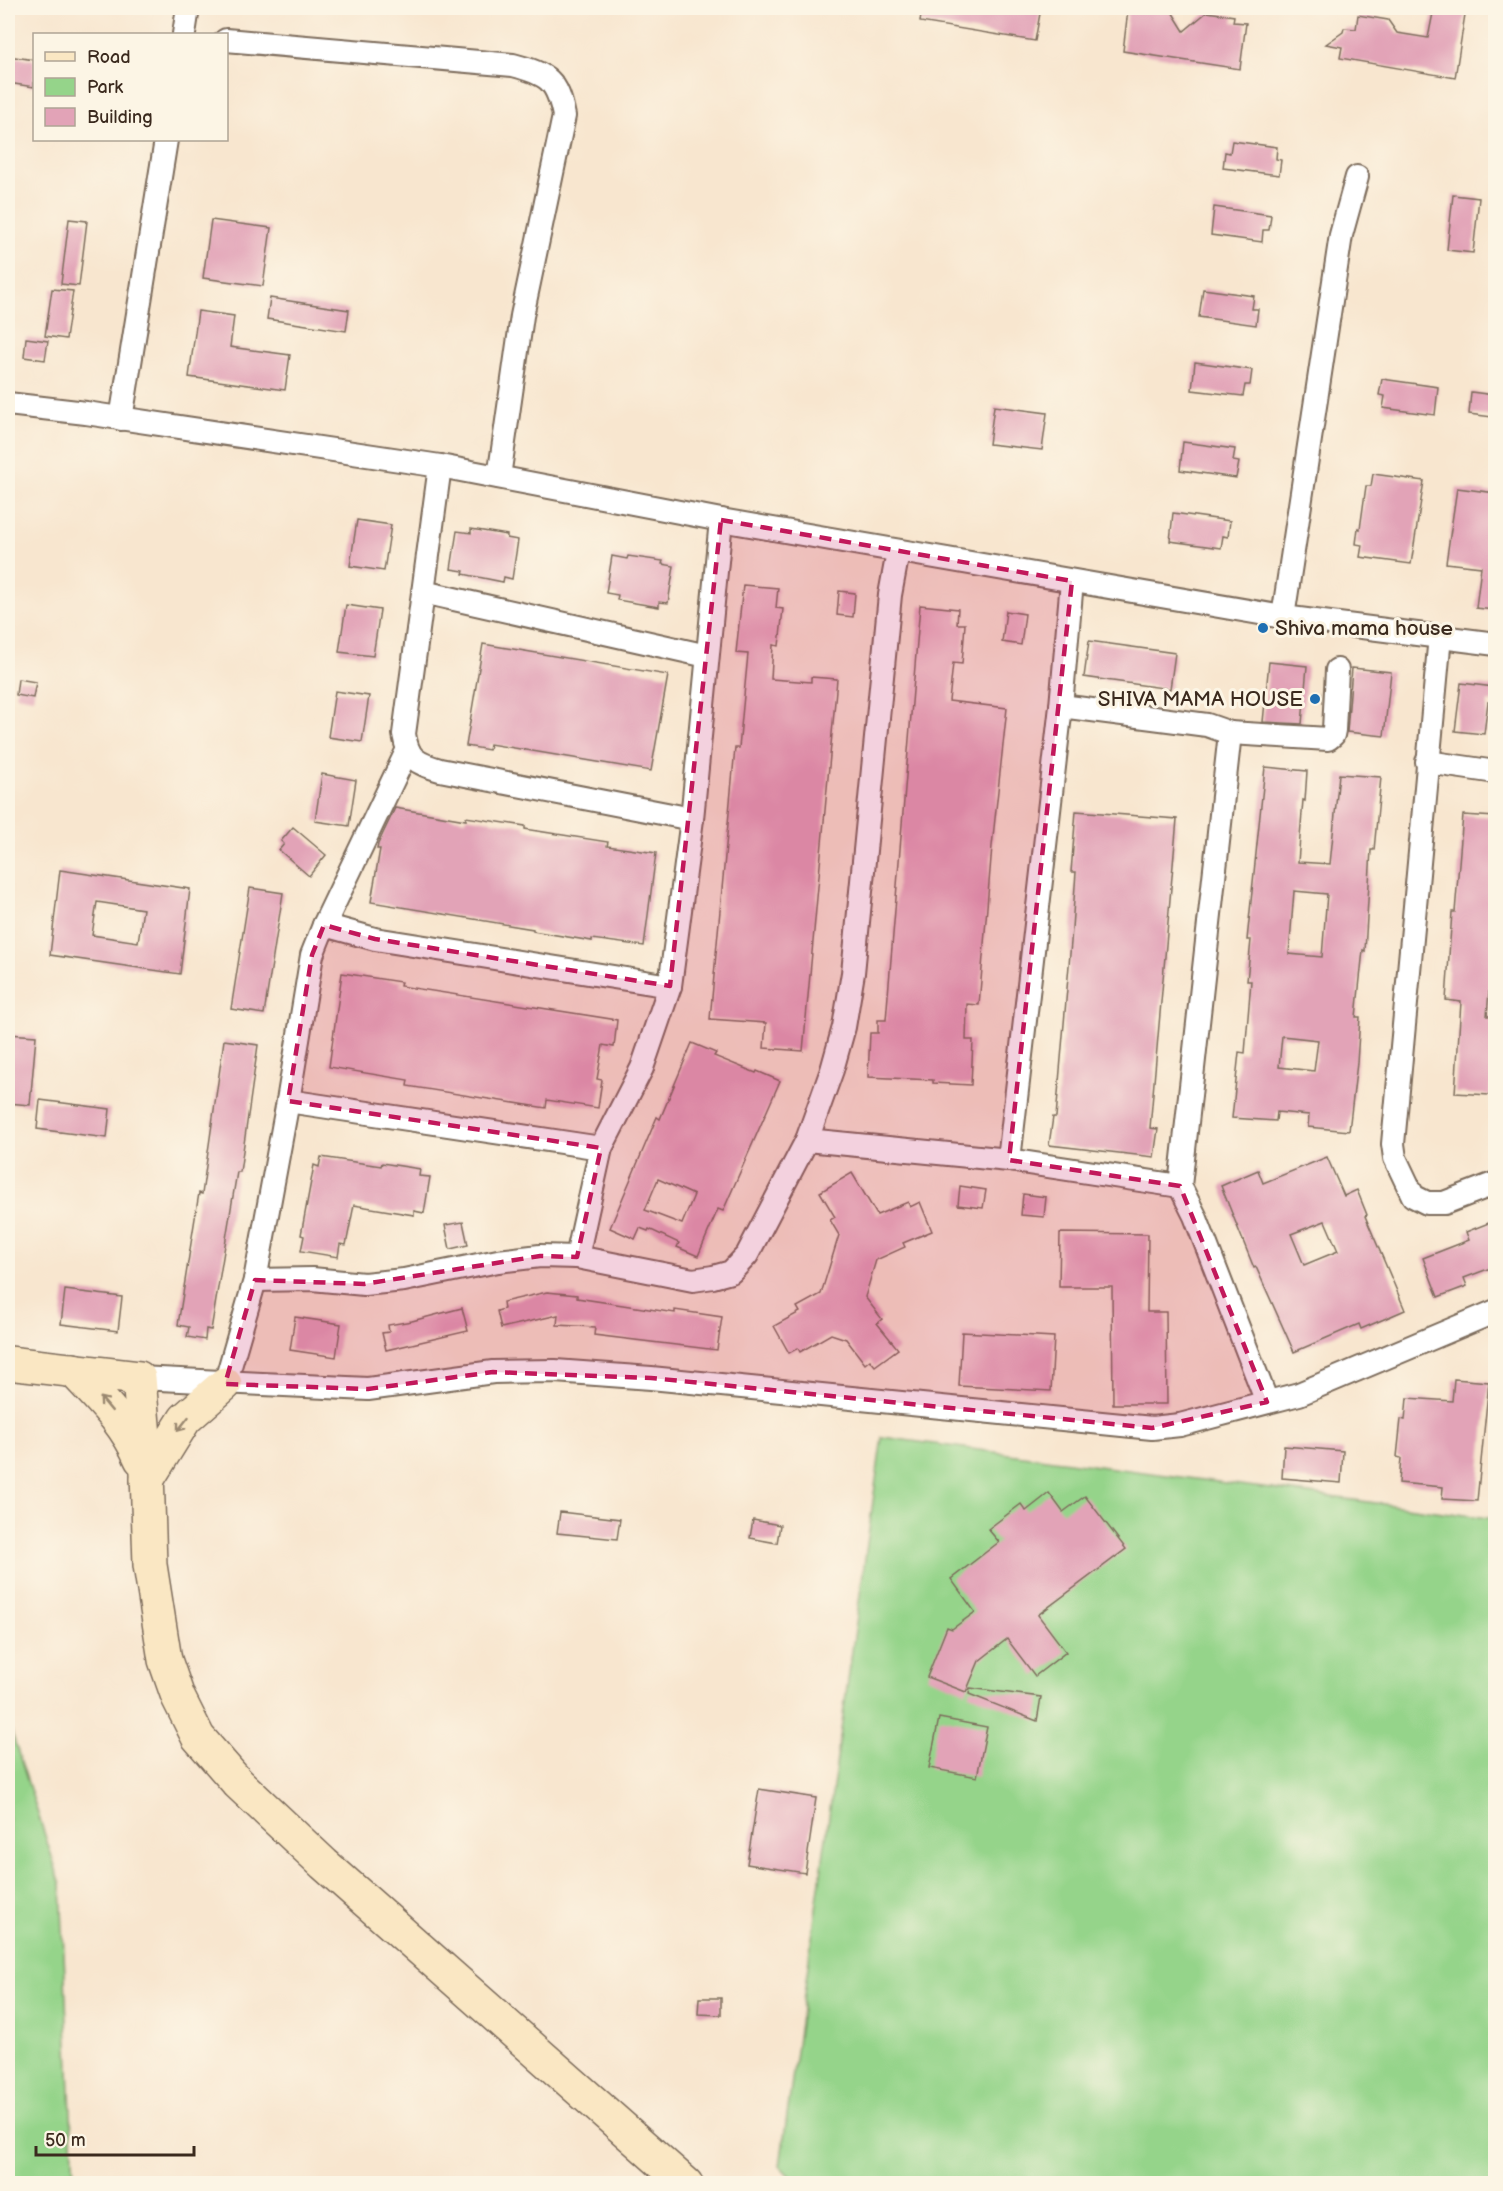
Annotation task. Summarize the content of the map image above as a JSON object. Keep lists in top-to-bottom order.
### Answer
{
  "places": ["Shiva mama house", "SHIVA MAMA HOUSE"],
  "legend": ["Road", "Park", "Building"],
  "scale_bar": "50 m"
}
